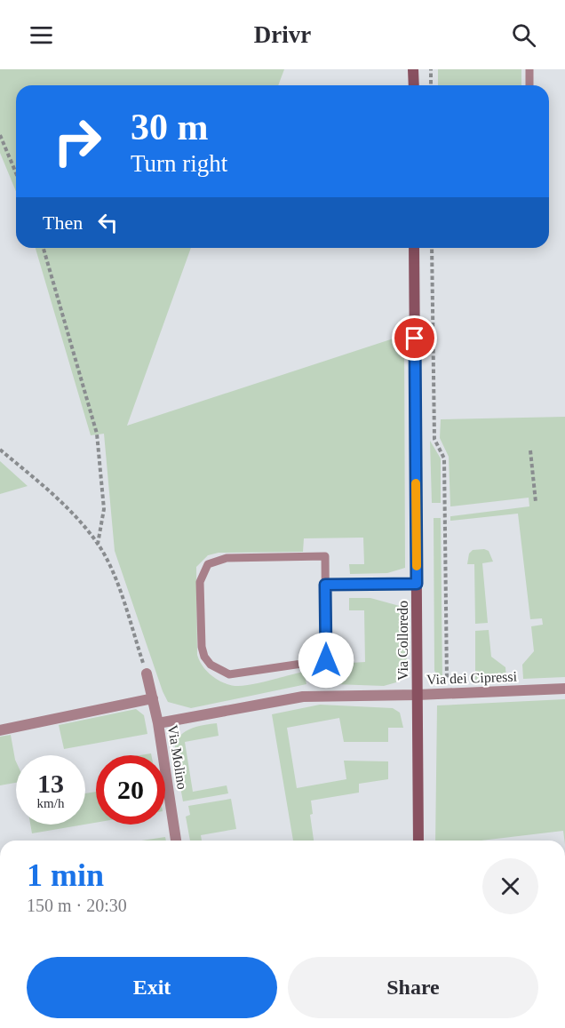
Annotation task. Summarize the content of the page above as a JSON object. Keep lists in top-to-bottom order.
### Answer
{
  "streets": {
    "main road": ["Via Colloredo"],
    "street": ["Via dei Cipressi", "Via Molino"]
  },
  "crossings": [
    ["Via Colloredo", "Via dei Cipressi"],
    ["Via dei Cipressi", "Via Molino"]
  ],
  "page": {
    "header": "Drivr",
    "turn": ["30 m", "Turn right"],
    "then": "Then",
    "speed": "13 km/h",
    "limit": "20",
    "heading": ["1 min", "150 m · 20:30"],
    "buttons": ["Exit", "Share"]
  }
}
